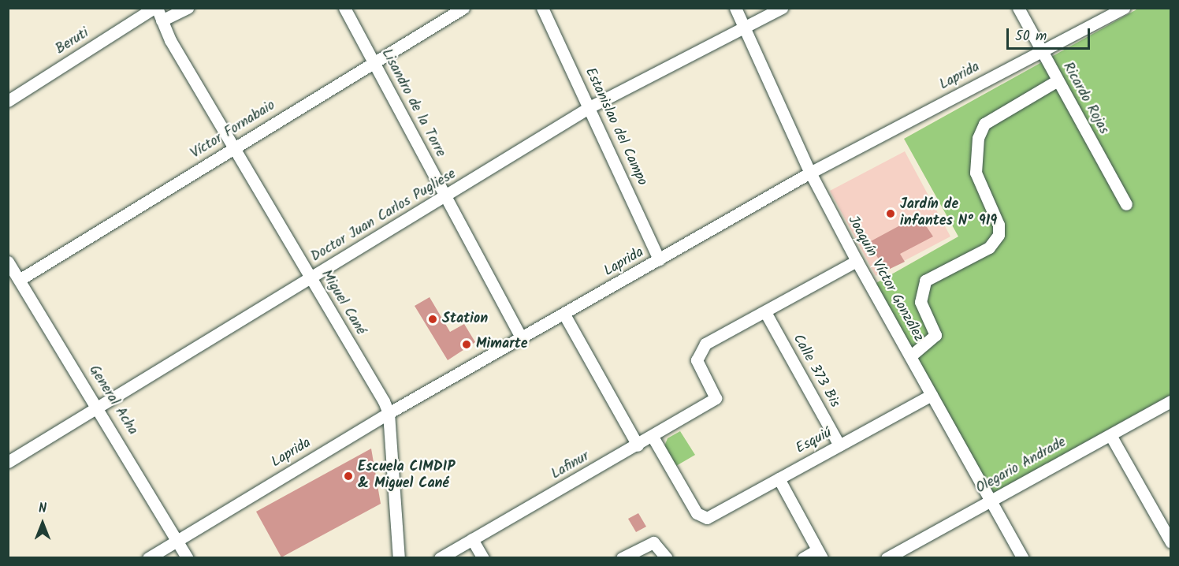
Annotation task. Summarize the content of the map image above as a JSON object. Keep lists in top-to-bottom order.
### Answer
{
  "streets": {
    "street": [
      "Beruti",
      "Laprida",
      "Ricardo Rojas",
      "Lisandro de la Torre",
      "Estanislao del Campo",
      "Víctor Fornabaio",
      "Doctor Juan Carlos Pugliese",
      "Joaquín Víctor González",
      "Miguel Cané",
      "Calle 373 Bis",
      "General Acha",
      "Esquiú",
      "Lafinur",
      "Olegario Andrade"
    ]
  },
  "crossings": [
    ["Beruti", "Miguel Cané"],
    ["Laprida", "Ricardo Rojas"],
    ["Laprida", "Lisandro de la Torre"],
    ["Laprida", "Estanislao del Campo"],
    ["Laprida", "Joaquín Víctor González"],
    ["Laprida", "Miguel Cané"],
    ["Laprida", "General Acha"],
    ["Lisandro de la Torre", "Víctor Fornabaio"],
    ["Lisandro de la Torre", "Doctor Juan Carlos Pugliese"],
    ["Estanislao del Campo", "Doctor Juan Carlos Pugliese"],
    ["Víctor Fornabaio", "Miguel Cané"],
    ["Víctor Fornabaio", "General Acha"],
    ["Doctor Juan Carlos Pugliese", "Joaquín Víctor González"],
    ["Doctor Juan Carlos Pugliese", "Miguel Cané"],
    ["Doctor Juan Carlos Pugliese", "General Acha"],
    ["Joaquín Víctor González", "Esquiú"],
    ["Joaquín Víctor González", "Olegario Andrade"],
    ["Calle 373 Bis", "Esquiú"],
    ["Calle 373 Bis", "Lafinur"],
    ["Esquiú", "Lafinur"]
  ],
  "places": [
    "Jardín de infantes N° 919",
    "Station",
    "Mimarte",
    "Escuela CIMDIP & Miguel Cané"
  ],
  "scale_bar": "50 m",
  "north": "top"
}
